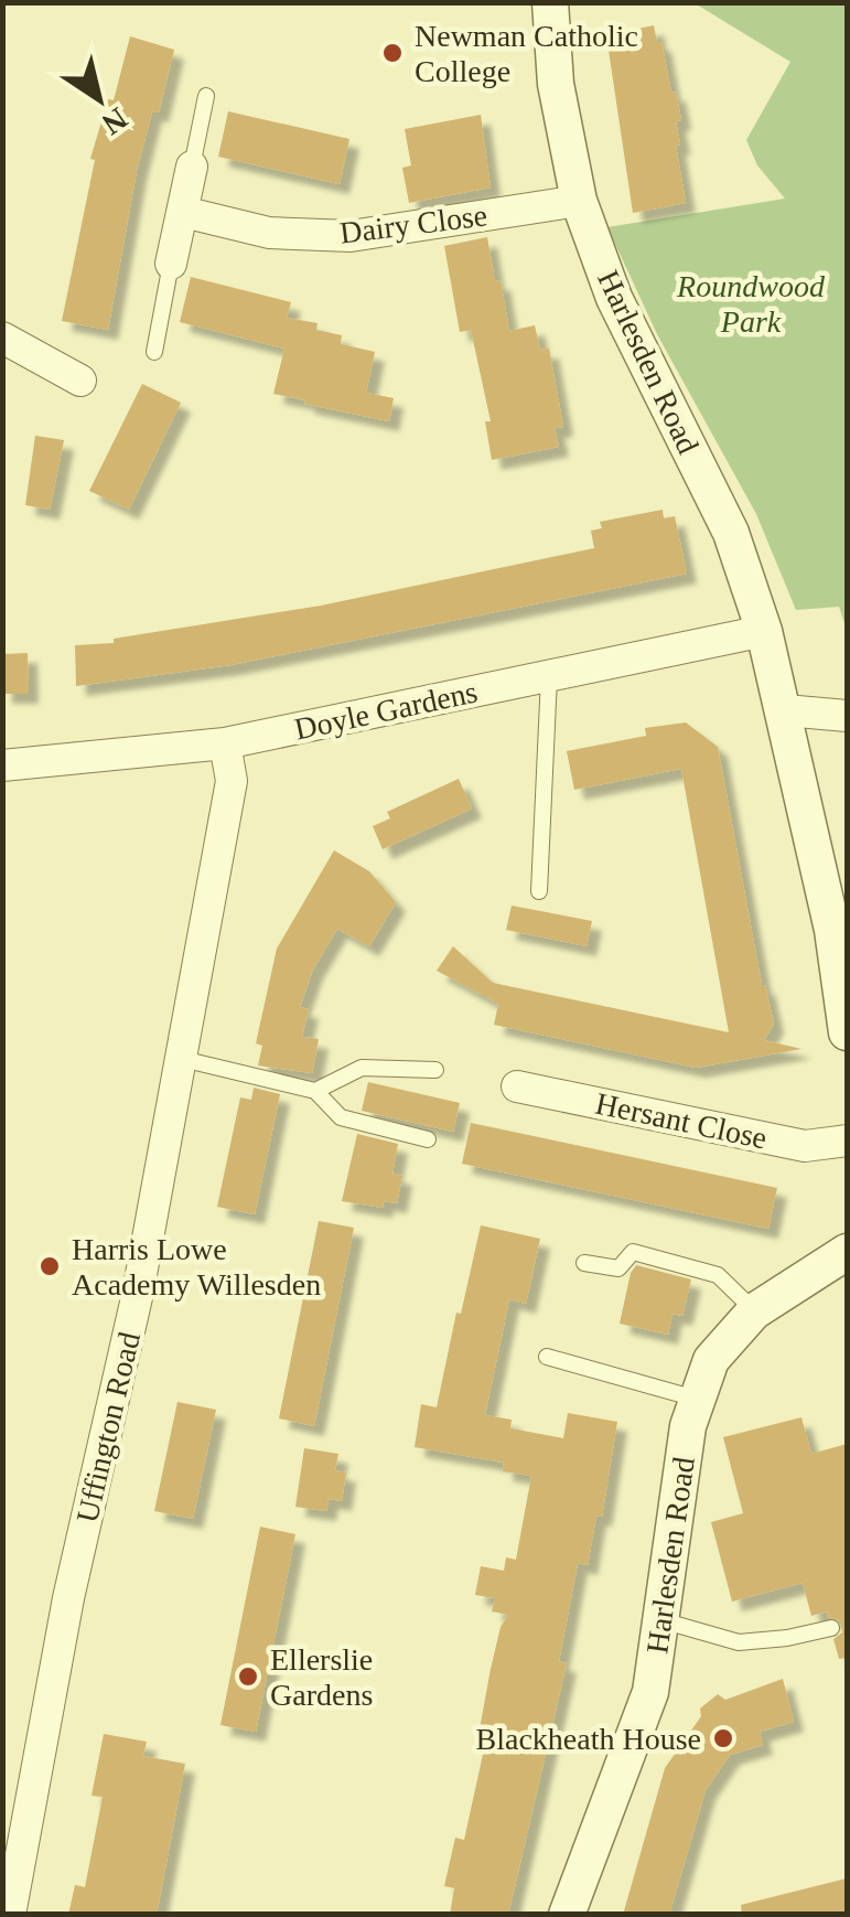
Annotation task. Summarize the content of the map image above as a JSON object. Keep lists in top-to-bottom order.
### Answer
{
  "streets": {
    "street": [
      "Dairy Close",
      "Harlesden Road",
      "Doyle Gardens",
      "Hersant Close",
      "Uffington Road"
    ]
  },
  "crossings": [
    ["Dairy Close", "Harlesden Road"],
    ["Harlesden Road", "Doyle Gardens"],
    ["Doyle Gardens", "Uffington Road"]
  ],
  "parks": ["Roundwood Park"],
  "places": [
    "Newman Catholic College",
    "Harris Lowe Academy Willesden",
    "Ellerslie Gardens",
    "Blackheath House"
  ],
  "north": "bottom right"
}
